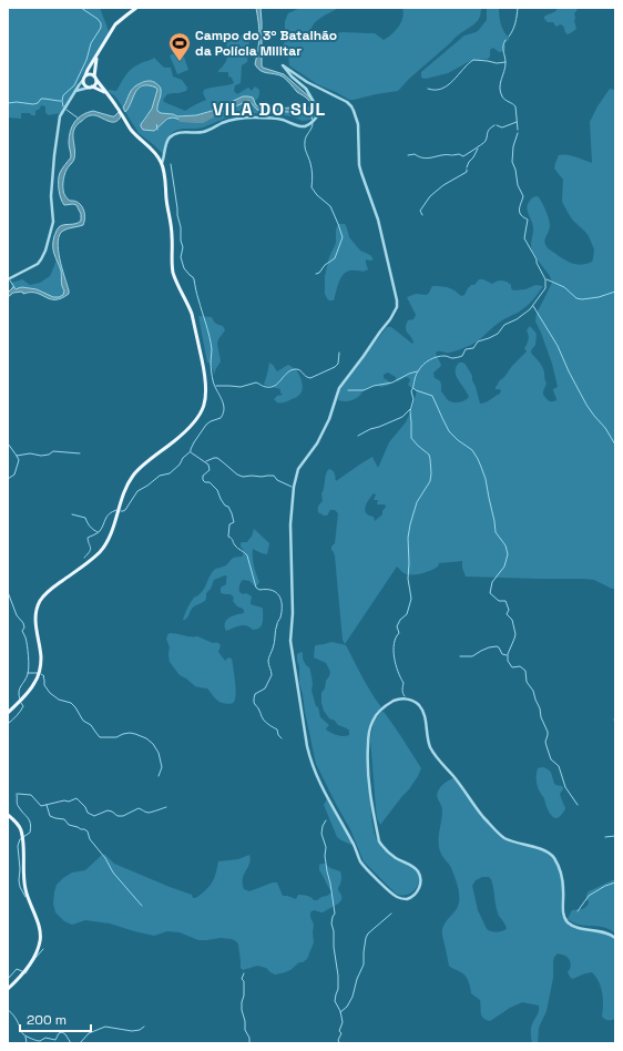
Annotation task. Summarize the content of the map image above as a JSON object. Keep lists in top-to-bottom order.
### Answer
{
  "districts": ["VILA DO SUL"],
  "places": {
    "sports": ["Campo do 3º Batalhão da Polícia Militar"]
  },
  "scale_bar": "200 m"
}
